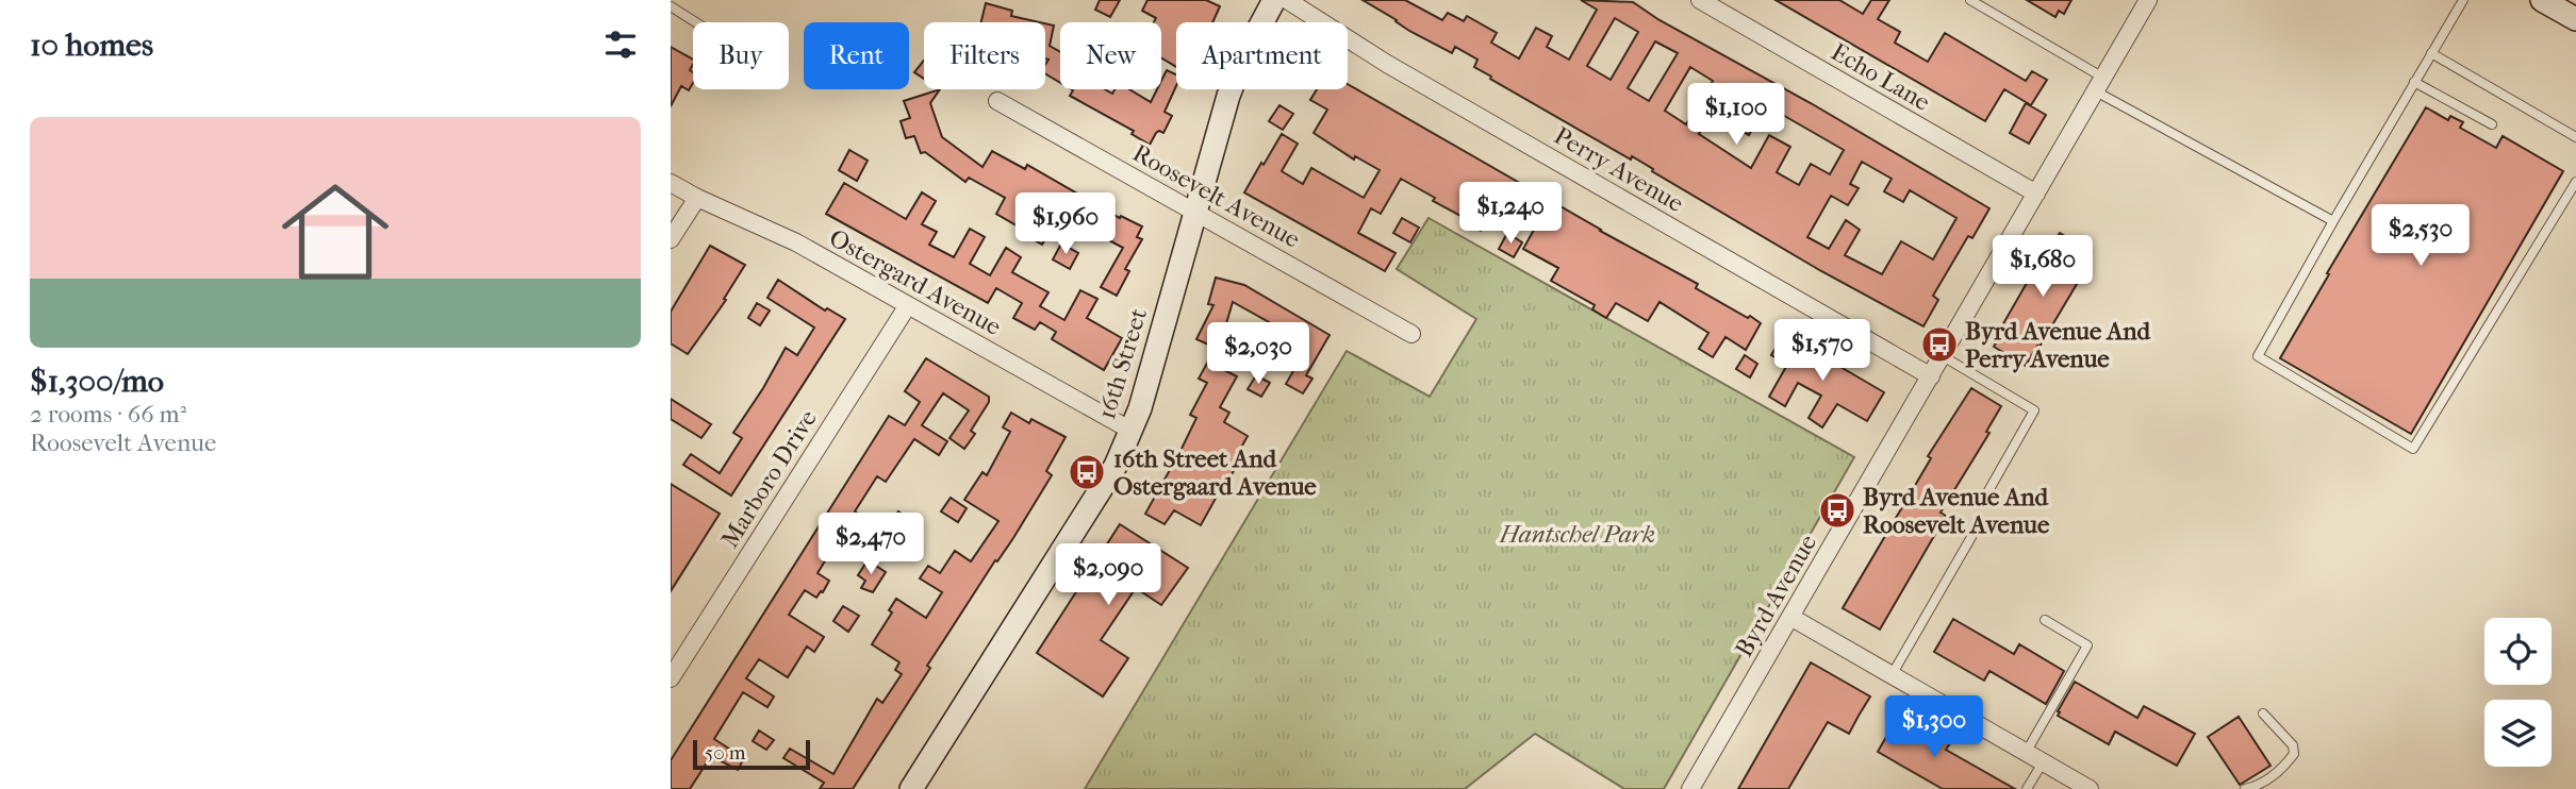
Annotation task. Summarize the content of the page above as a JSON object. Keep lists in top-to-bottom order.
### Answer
{
  "streets": {
    "street": [
      "Echo Lane",
      "Perry Avenue",
      "Roosevelt Avenue",
      "Ostergard Avenue",
      "16th Street",
      "Marboro Drive",
      "Byrd Avenue"
    ]
  },
  "crossings": [
    ["Echo Lane", "Byrd Avenue"],
    ["Perry Avenue", "Byrd Avenue"],
    ["Roosevelt Avenue", "16th Street"],
    ["Ostergard Avenue", "16th Street"],
    ["Ostergard Avenue", "Marboro Drive"]
  ],
  "parks": ["Hantschel Park"],
  "places": {
    "bus stop": ["Byrd Avenue And Perry Avenue", "16th Street And Ostergaard Avenue", "Byrd Avenue And Roosevelt Avenue"]
  },
  "scale_bar": "50 m",
  "page": {
    "heading": "10 homes",
    "chip": [
      "Buy",
      "Rent",
      "Filters",
      "New",
      "Apartment"
    ],
    "price": [
      "$1,100",
      "$1,240",
      "$1,960",
      "$2,530",
      "$1,680",
      "$1,570",
      "$2,030",
      "$2,470",
      "$2,090",
      "$1,300"
    ],
    "list": [
      {
        "name": "$1,300/mo",
        "note": "2 rooms · 66 m² · Roosevelt Avenue"
      }
    ],
    "scale": "50 m"
  }
}
